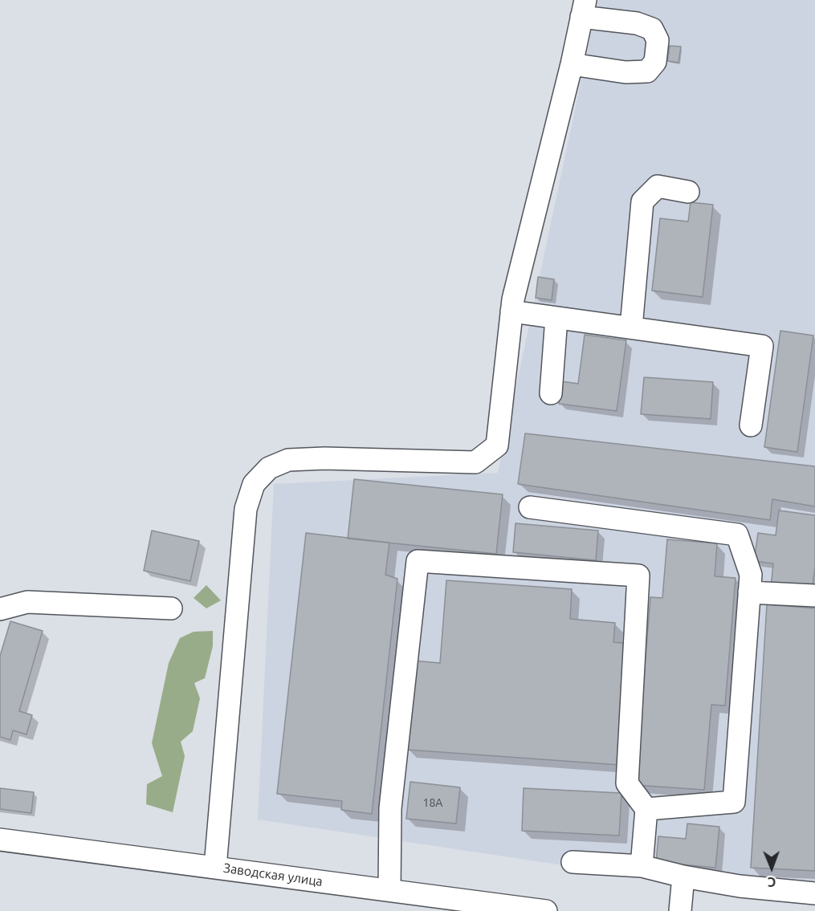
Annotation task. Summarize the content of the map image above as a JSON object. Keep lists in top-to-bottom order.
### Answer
{
  "streets": {
    "street": ["Заводская улица"]
  },
  "house_numbers": ["18А"],
  "north": "bottom"
}
